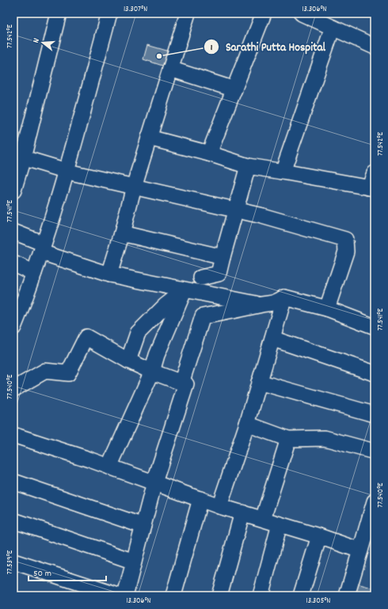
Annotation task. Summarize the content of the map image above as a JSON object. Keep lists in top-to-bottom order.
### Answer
{
  "places": ["Sarathi Putta Hospital"],
  "scale_bar": "50 m",
  "north": "left",
  "coordinates": [
    "13.307°N",
    "13.306°N",
    "77.542°E",
    "77.541°E",
    "77.540°E",
    "77.539°E",
    "13.305°N"
  ]
}
